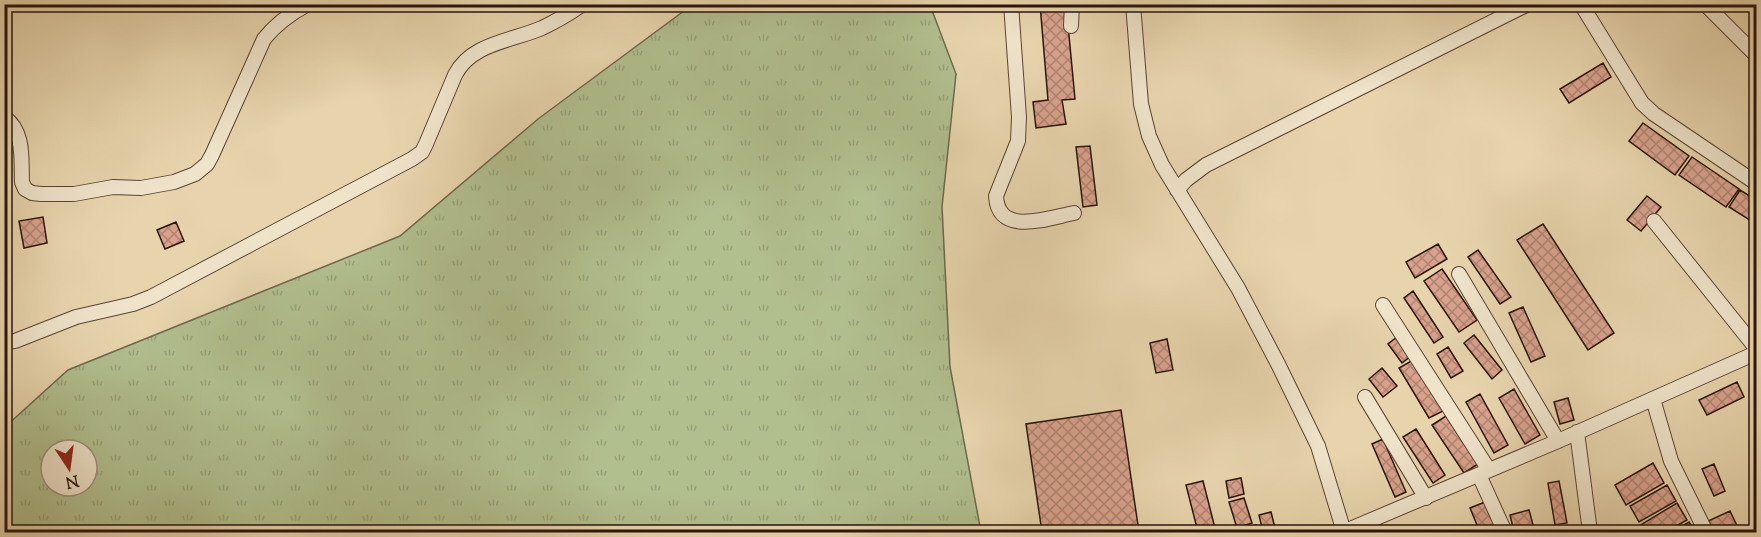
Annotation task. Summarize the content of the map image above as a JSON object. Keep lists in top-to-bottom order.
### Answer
{
  "north": "bottom"
}
